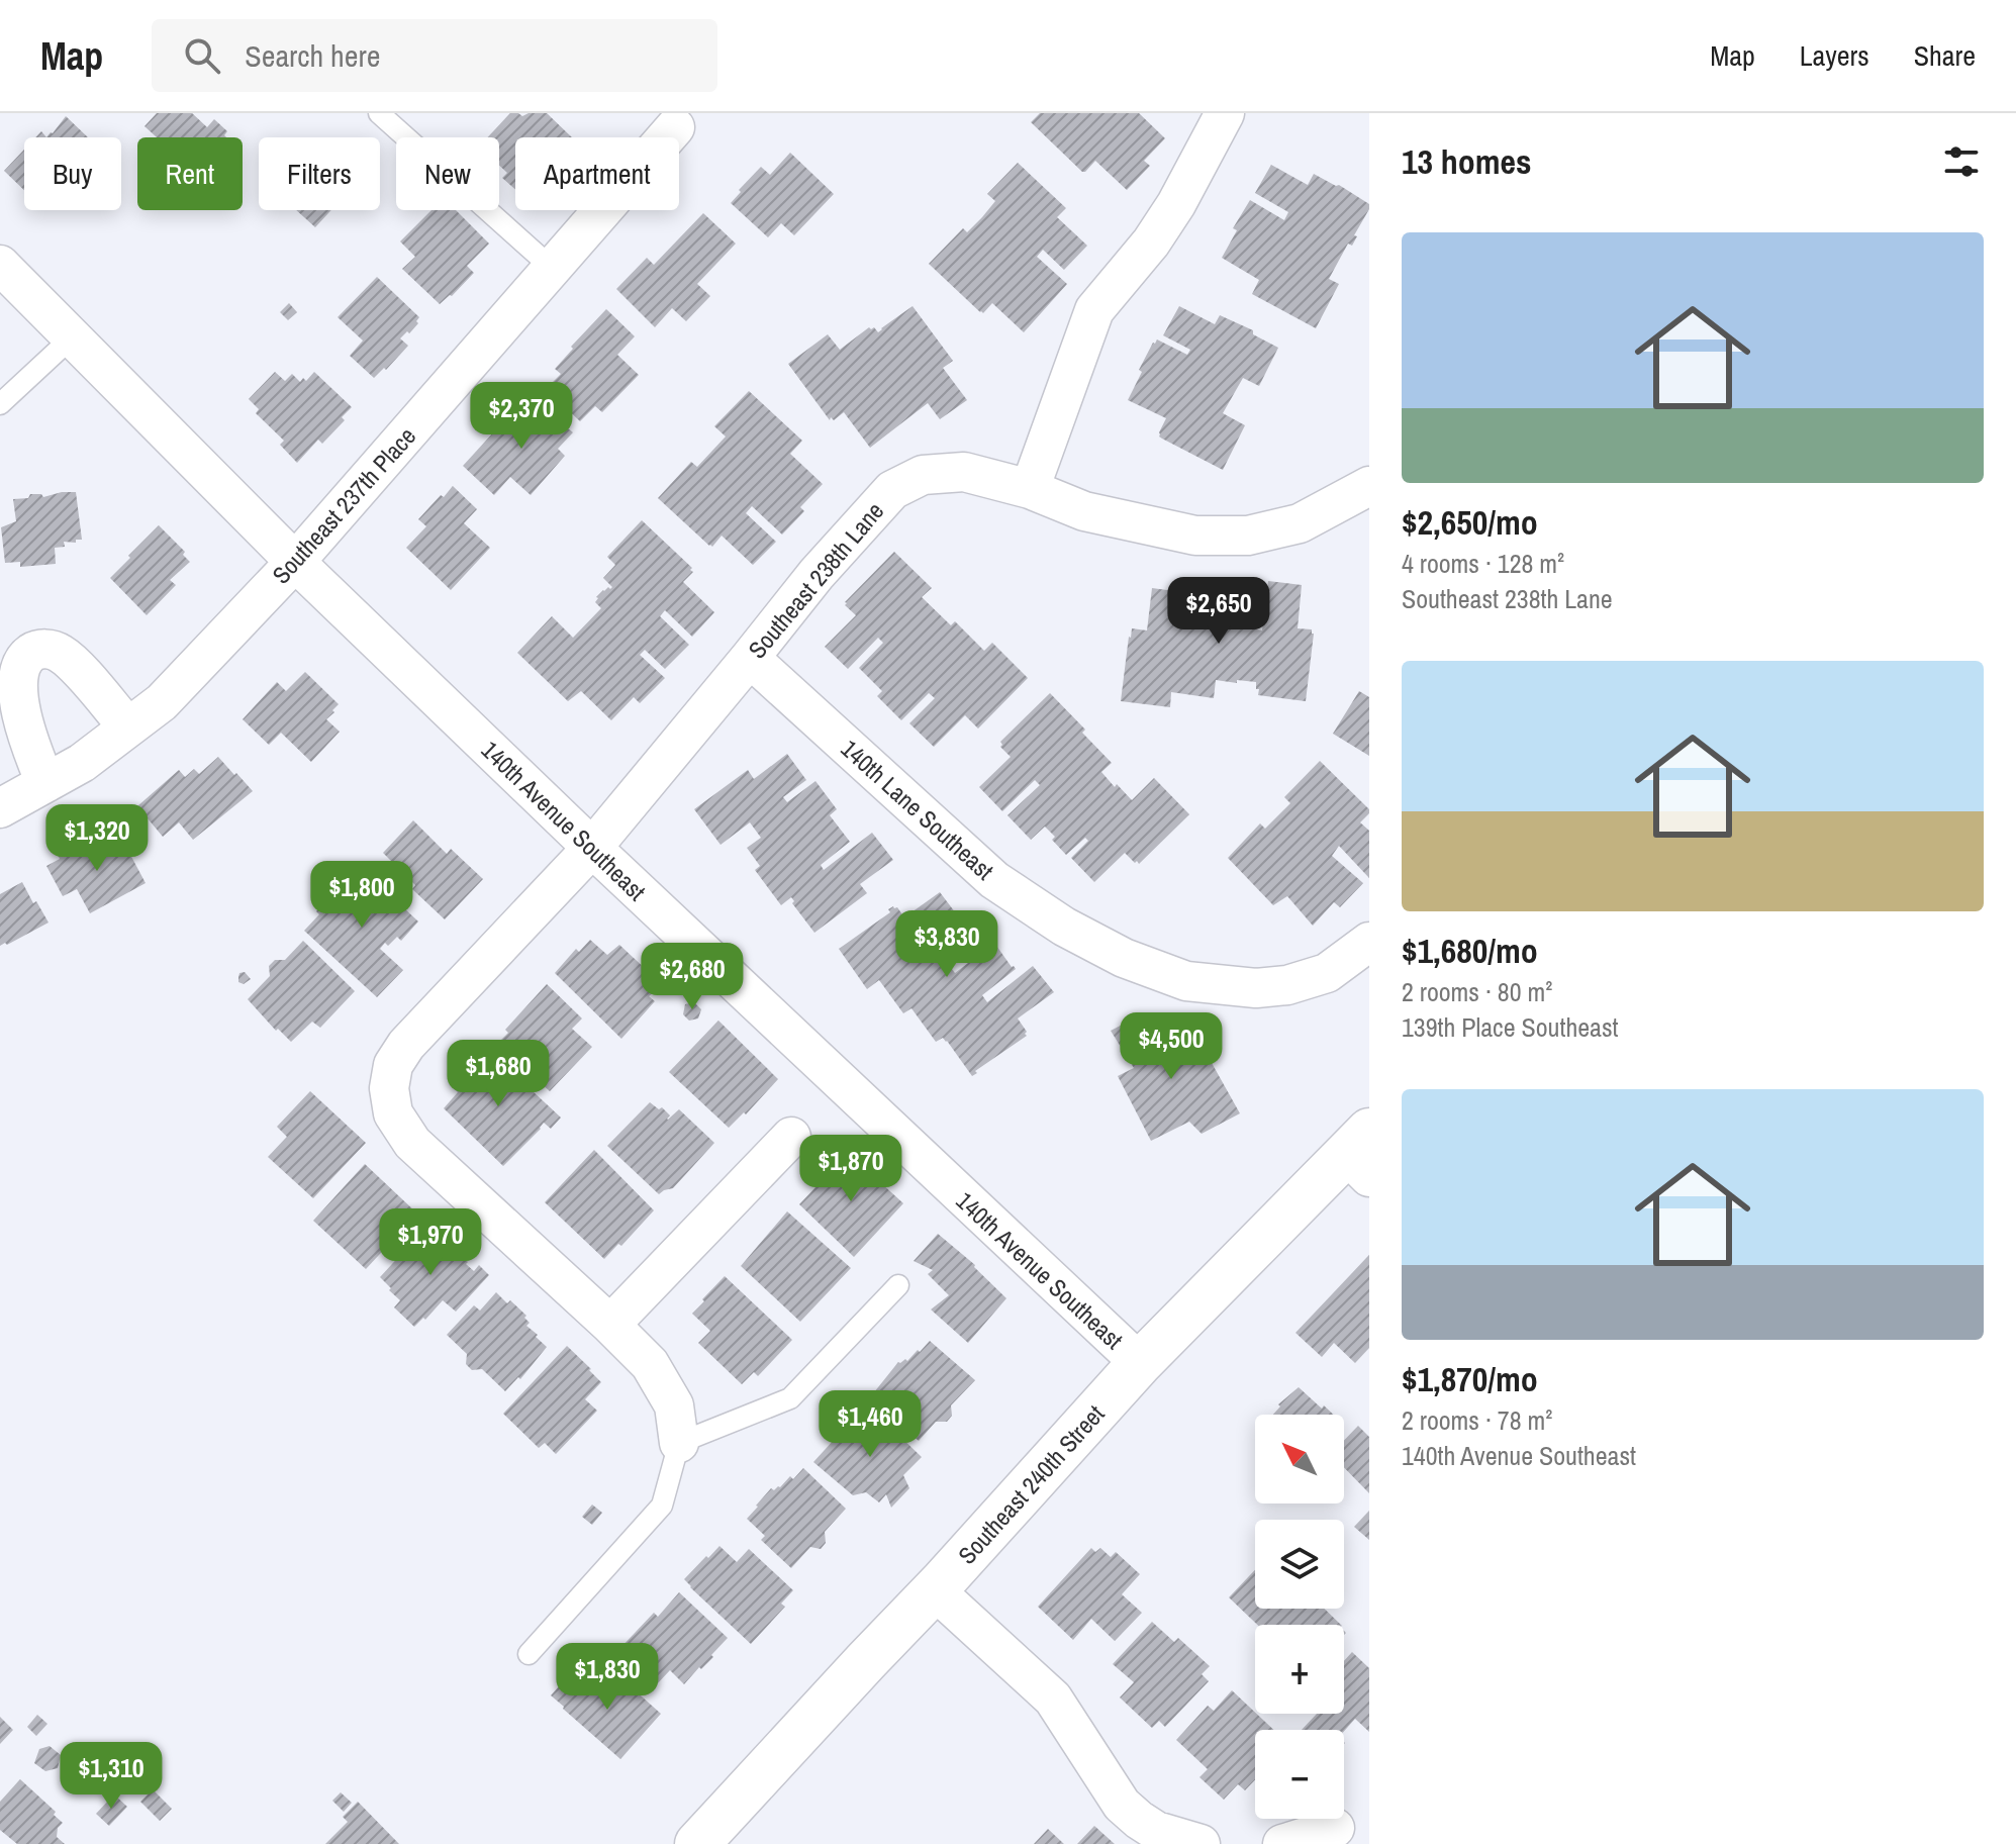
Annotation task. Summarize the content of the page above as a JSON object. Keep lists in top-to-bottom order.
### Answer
{
  "streets": {
    "main road": ["Southeast 240th Street"],
    "street": [
      "Southeast 237th Place",
      "Southeast 238th Lane",
      "140th Lane Southeast",
      "140th Avenue Southeast"
    ]
  },
  "crossings": [
    ["Southeast 237th Place", "140th Avenue Southeast"],
    ["Southeast 238th Lane", "140th Lane Southeast"],
    ["Southeast 238th Lane", "140th Avenue Southeast"],
    ["140th Avenue Southeast", "Southeast 240th Street"]
  ],
  "north": "top left",
  "page": {
    "header": "Map",
    "search": "Search here",
    "nav": ["Map", "Layers", "Share"],
    "heading": "13 homes",
    "chip": [
      "Buy",
      "Rent",
      "Filters",
      "New",
      "Apartment"
    ],
    "list": [
      {
        "name": "$2,650/mo",
        "note": "4 rooms · 128 m² · Southeast 238th Lane"
      },
      {
        "name": "$1,680/mo",
        "note": "2 rooms · 80 m² · 139th Place Southeast"
      },
      {
        "name": "$1,870/mo",
        "note": "2 rooms · 78 m² · 140th Avenue Southeast"
      }
    ],
    "price": [
      "$2,370",
      "$2,650",
      "$1,320",
      "$1,800",
      "$3,830",
      "$2,680",
      "$4,500",
      "$1,680",
      "$1,870",
      "$1,970",
      "$1,460",
      "$1,830",
      "$1,310"
    ],
    "map_buttons": ["+", "−"]
  }
}
